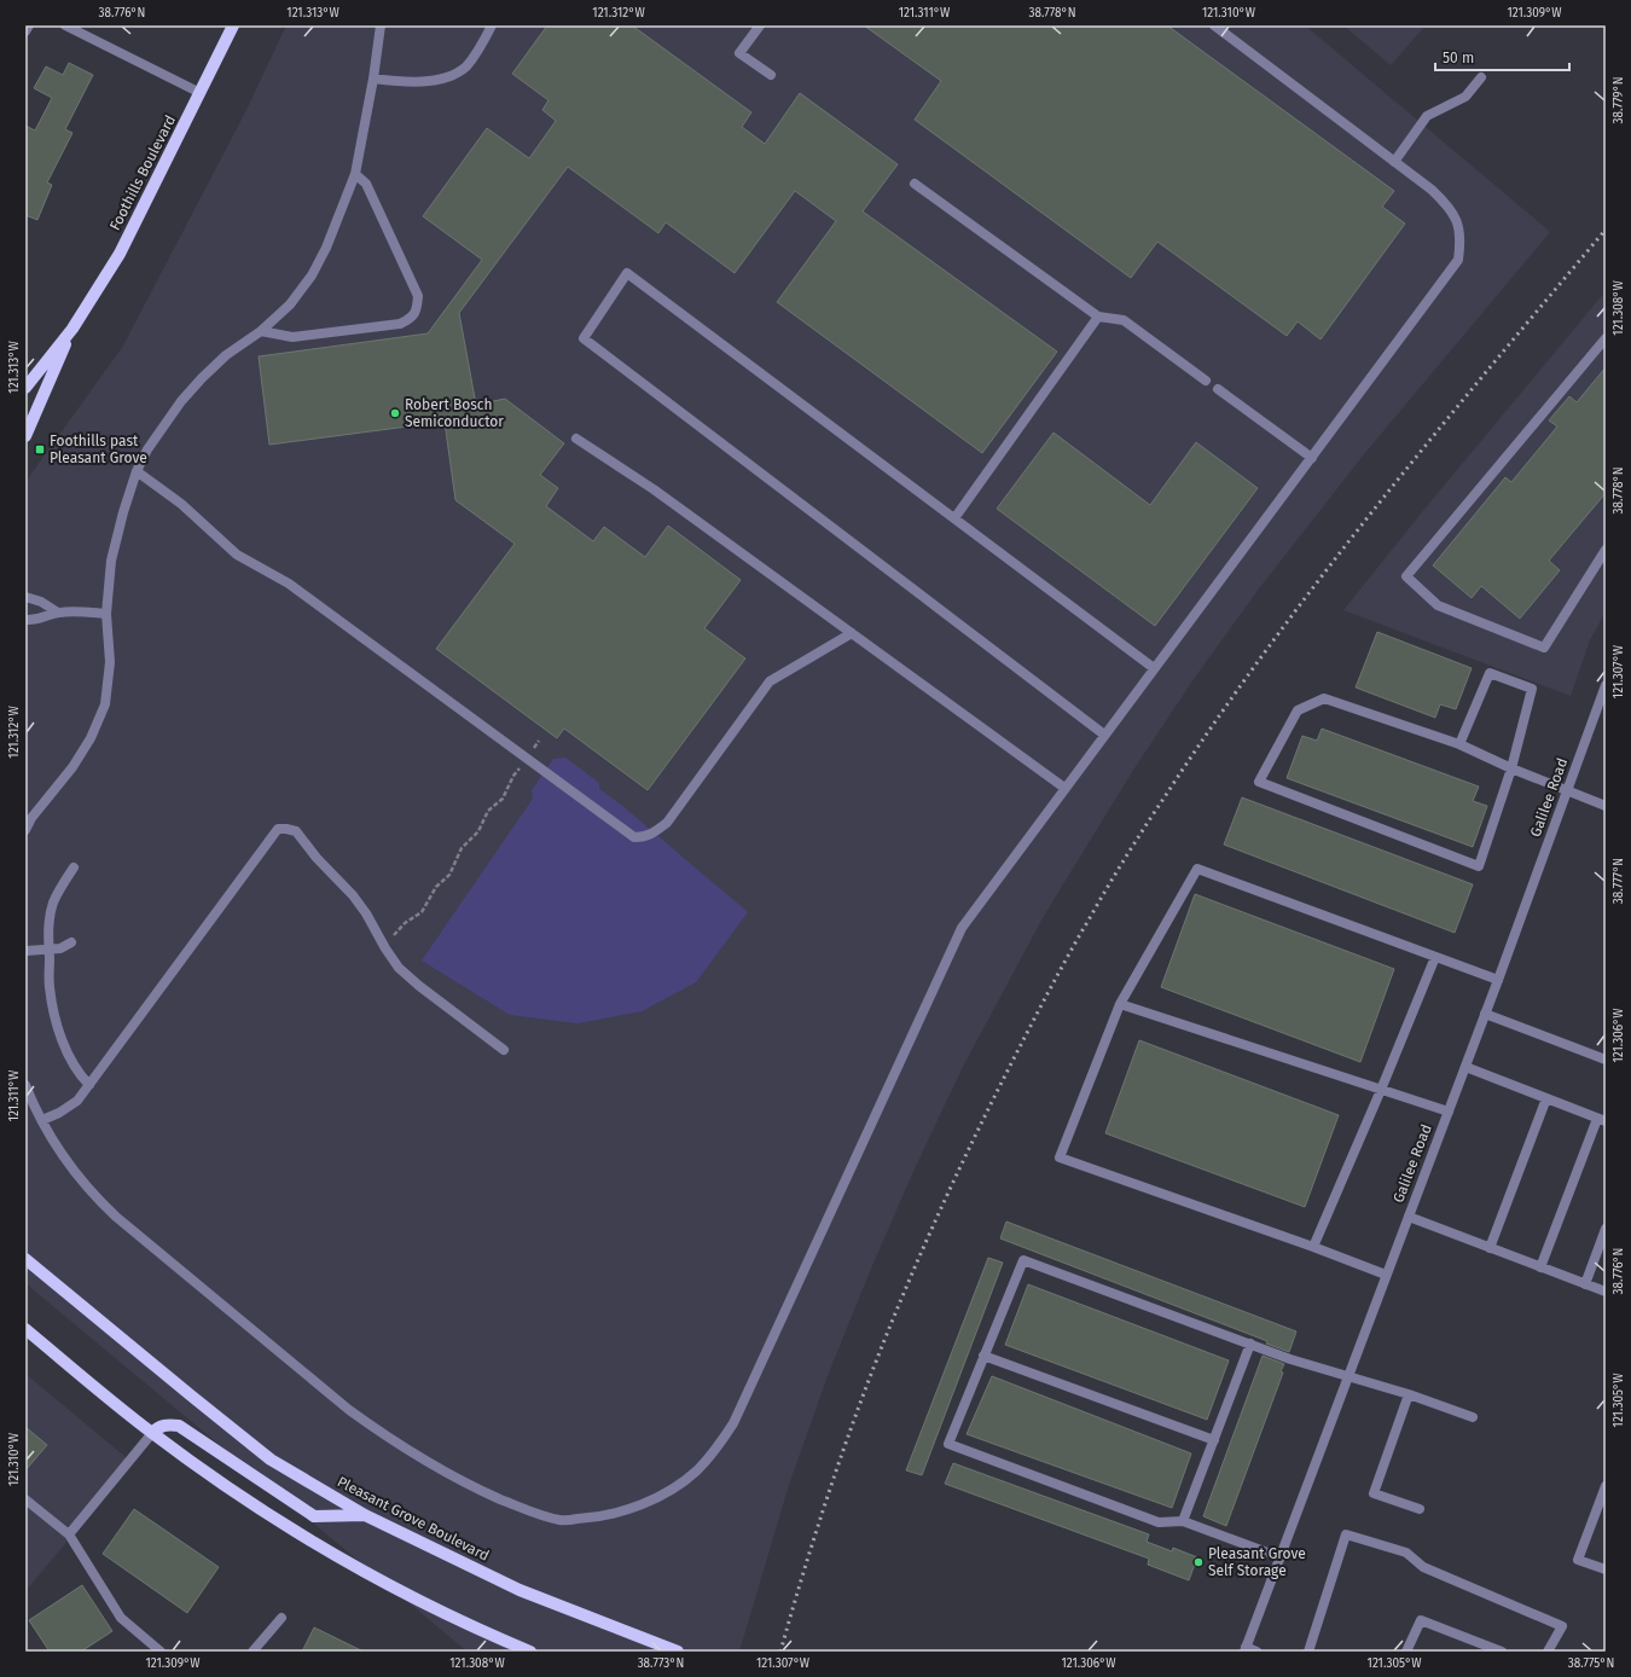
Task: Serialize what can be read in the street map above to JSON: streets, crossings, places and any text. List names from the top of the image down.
{
  "streets": {
    "main road": ["Foothills Boulevard", "Pleasant Grove Boulevard"],
    "street": ["Galilee Road"]
  },
  "places": {
    "other": ["Robert Bosch Semiconductor", "Pleasant Grove Self Storage"],
    "transit": ["Foothills past Pleasant Grove"]
  },
  "scale_bar": "50 m",
  "coordinates": [
    "38.776°N",
    "121.313°W",
    "121.312°W",
    "121.311°W",
    "38.778°N",
    "121.310°W",
    "121.309°W",
    "38.779°N",
    "121.308°W",
    "121.307°W",
    "38.777°N",
    "121.306°W",
    "121.305°W",
    "38.773°N",
    "38.775°N"
  ]
}
